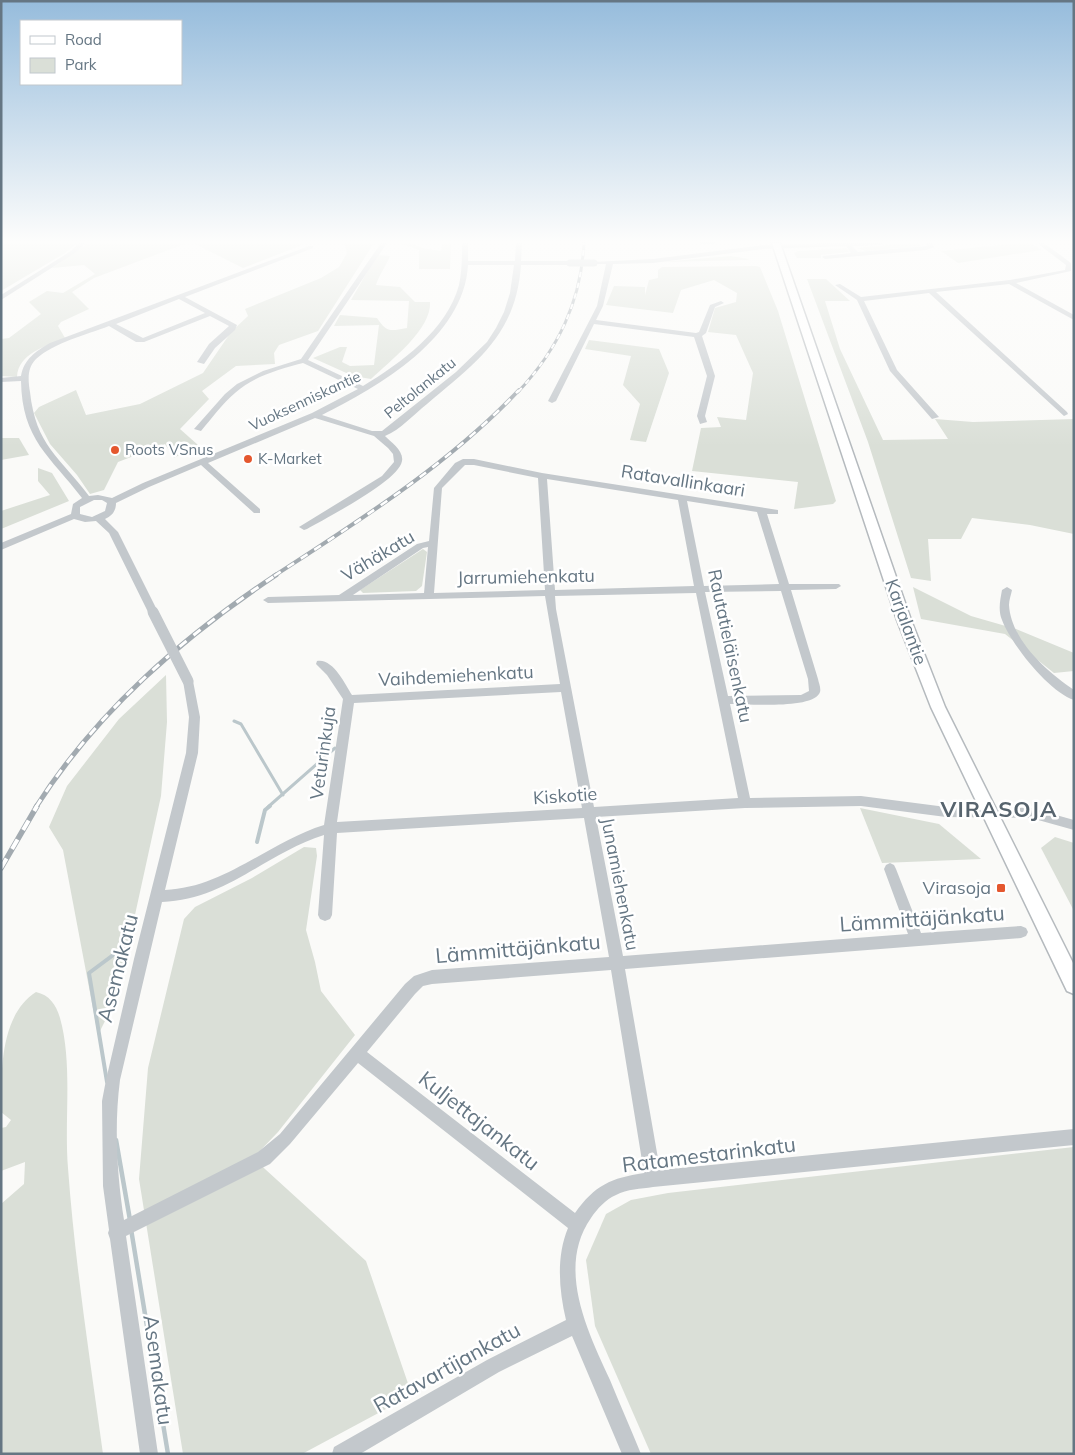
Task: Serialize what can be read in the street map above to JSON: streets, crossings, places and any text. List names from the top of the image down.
{
  "streets": {
    "main road": ["Karjalantie"],
    "street": [
      "Peltolankatu",
      "Vuoksenniskantie",
      "Ratavallinkaari",
      "Vähäkatu",
      "Jarrumiehenkatu",
      "Rautatieläisenkatu",
      "Vaihdemiehenkatu",
      "Veturinkuja",
      "Kiskotie",
      "Junamiehenkatu",
      "Lämmittäjänkatu",
      "Asemakatu",
      "Kuljettajankatu",
      "Ratamestarinkatu",
      "Ratavartijankatu"
    ]
  },
  "crossings": [
    ["Peltolankatu", "Vuoksenniskantie"],
    ["Ratavallinkaari", "Vähäkatu"],
    ["Ratavallinkaari", "Jarrumiehenkatu"],
    ["Ratavallinkaari", "Rautatieläisenkatu"],
    ["Ratavallinkaari", "Junamiehenkatu"],
    ["Vähäkatu", "Jarrumiehenkatu"],
    ["Jarrumiehenkatu", "Rautatieläisenkatu"],
    ["Jarrumiehenkatu", "Junamiehenkatu"],
    ["Karjalantie", "Kiskotie"],
    ["Rautatieläisenkatu", "Kiskotie"],
    ["Vaihdemiehenkatu", "Veturinkuja"],
    ["Vaihdemiehenkatu", "Junamiehenkatu"],
    ["Veturinkuja", "Kiskotie"],
    ["Kiskotie", "Junamiehenkatu"],
    ["Kiskotie", "Asemakatu"],
    ["Junamiehenkatu", "Lämmittäjänkatu"],
    ["Junamiehenkatu", "Ratamestarinkatu"],
    ["Lämmittäjänkatu", "Asemakatu"],
    ["Lämmittäjänkatu", "Kuljettajankatu"],
    ["Kuljettajankatu", "Ratamestarinkatu"],
    ["Ratamestarinkatu", "Ratavartijankatu"]
  ],
  "districts": ["VIRASOJA"],
  "places": {
    "other": ["Roots VSnus", "K-Market"],
    "transit": ["Virasoja"]
  },
  "legend": ["Road", "Park"]
}
